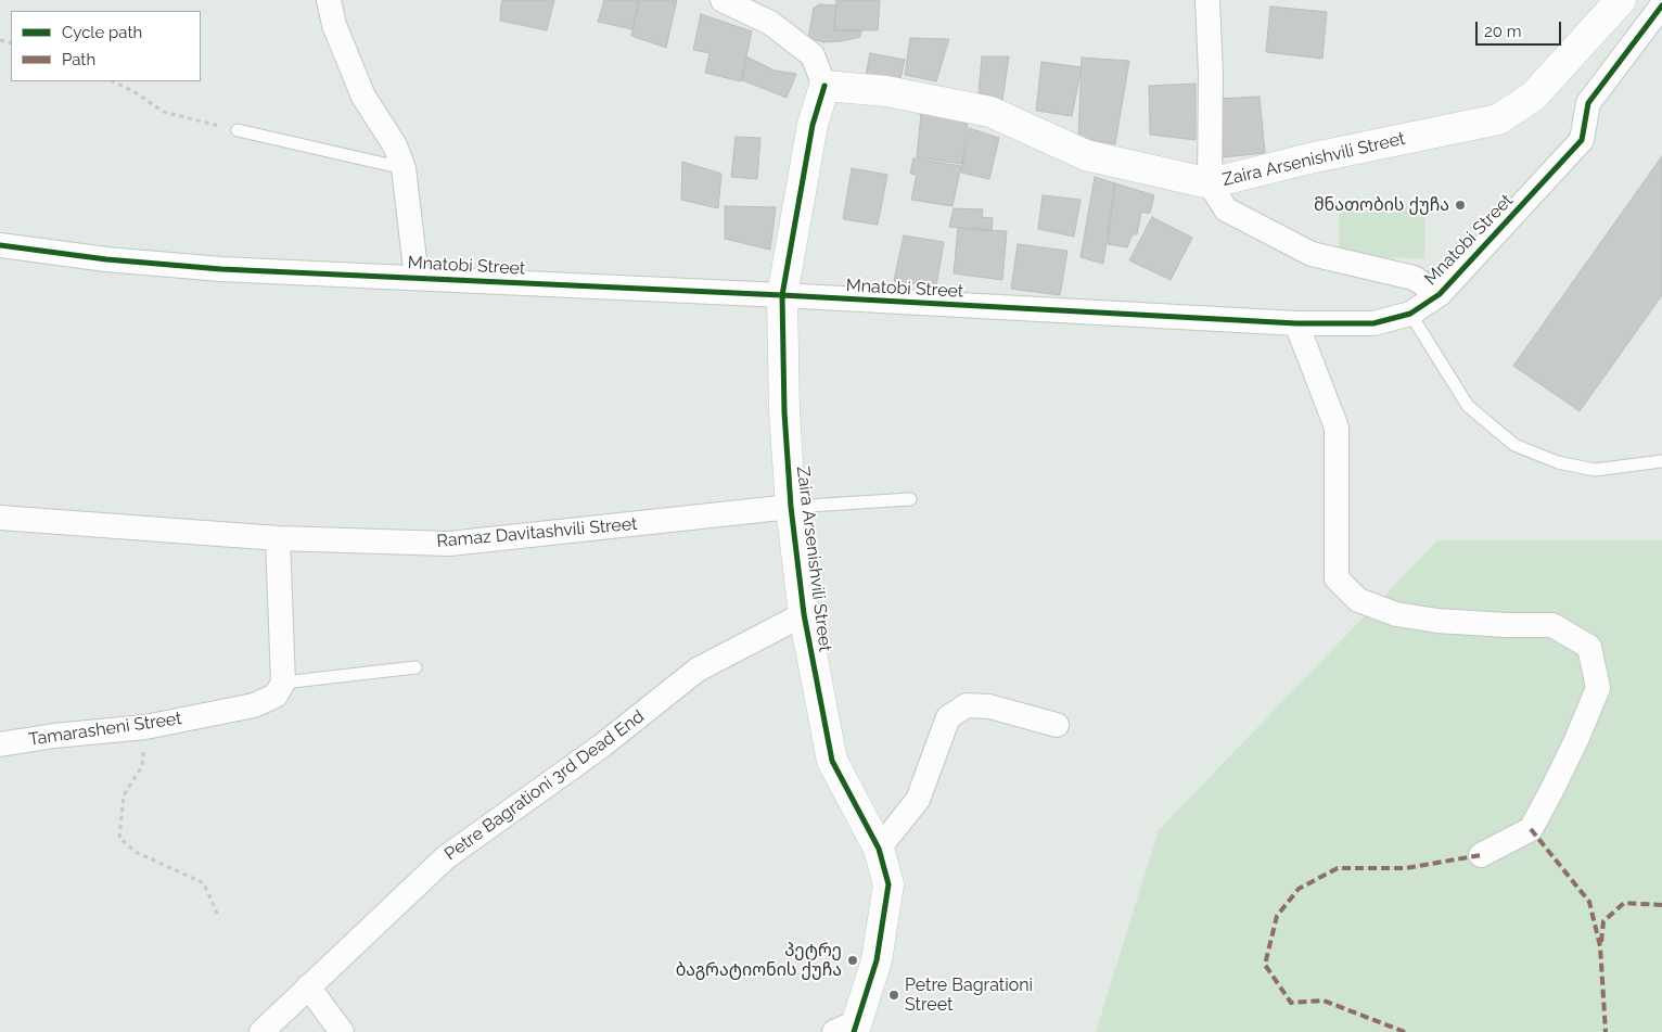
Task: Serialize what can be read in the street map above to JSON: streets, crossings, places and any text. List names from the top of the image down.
{
  "streets": {
    "street": [
      "Zaira Arsenishvili Street",
      "Mnatobi Street",
      "Ramaz Davitashvili Street",
      "Tamarasheni Street",
      "Petre Bagrationi 3rd Dead End"
    ]
  },
  "crossings": [
    ["Zaira Arsenishvili Street", "Mnatobi Street"],
    ["Zaira Arsenishvili Street", "Ramaz Davitashvili Street"],
    ["Zaira Arsenishvili Street", "Petre Bagrationi 3rd Dead End"]
  ],
  "places": ["მნათობის ქუჩა", "პეტრე ბაგრატიონის ქუჩა", "Petre Bagrationi Street"],
  "legend": ["Cycle path", "Path"],
  "scale_bar": "20 m"
}
